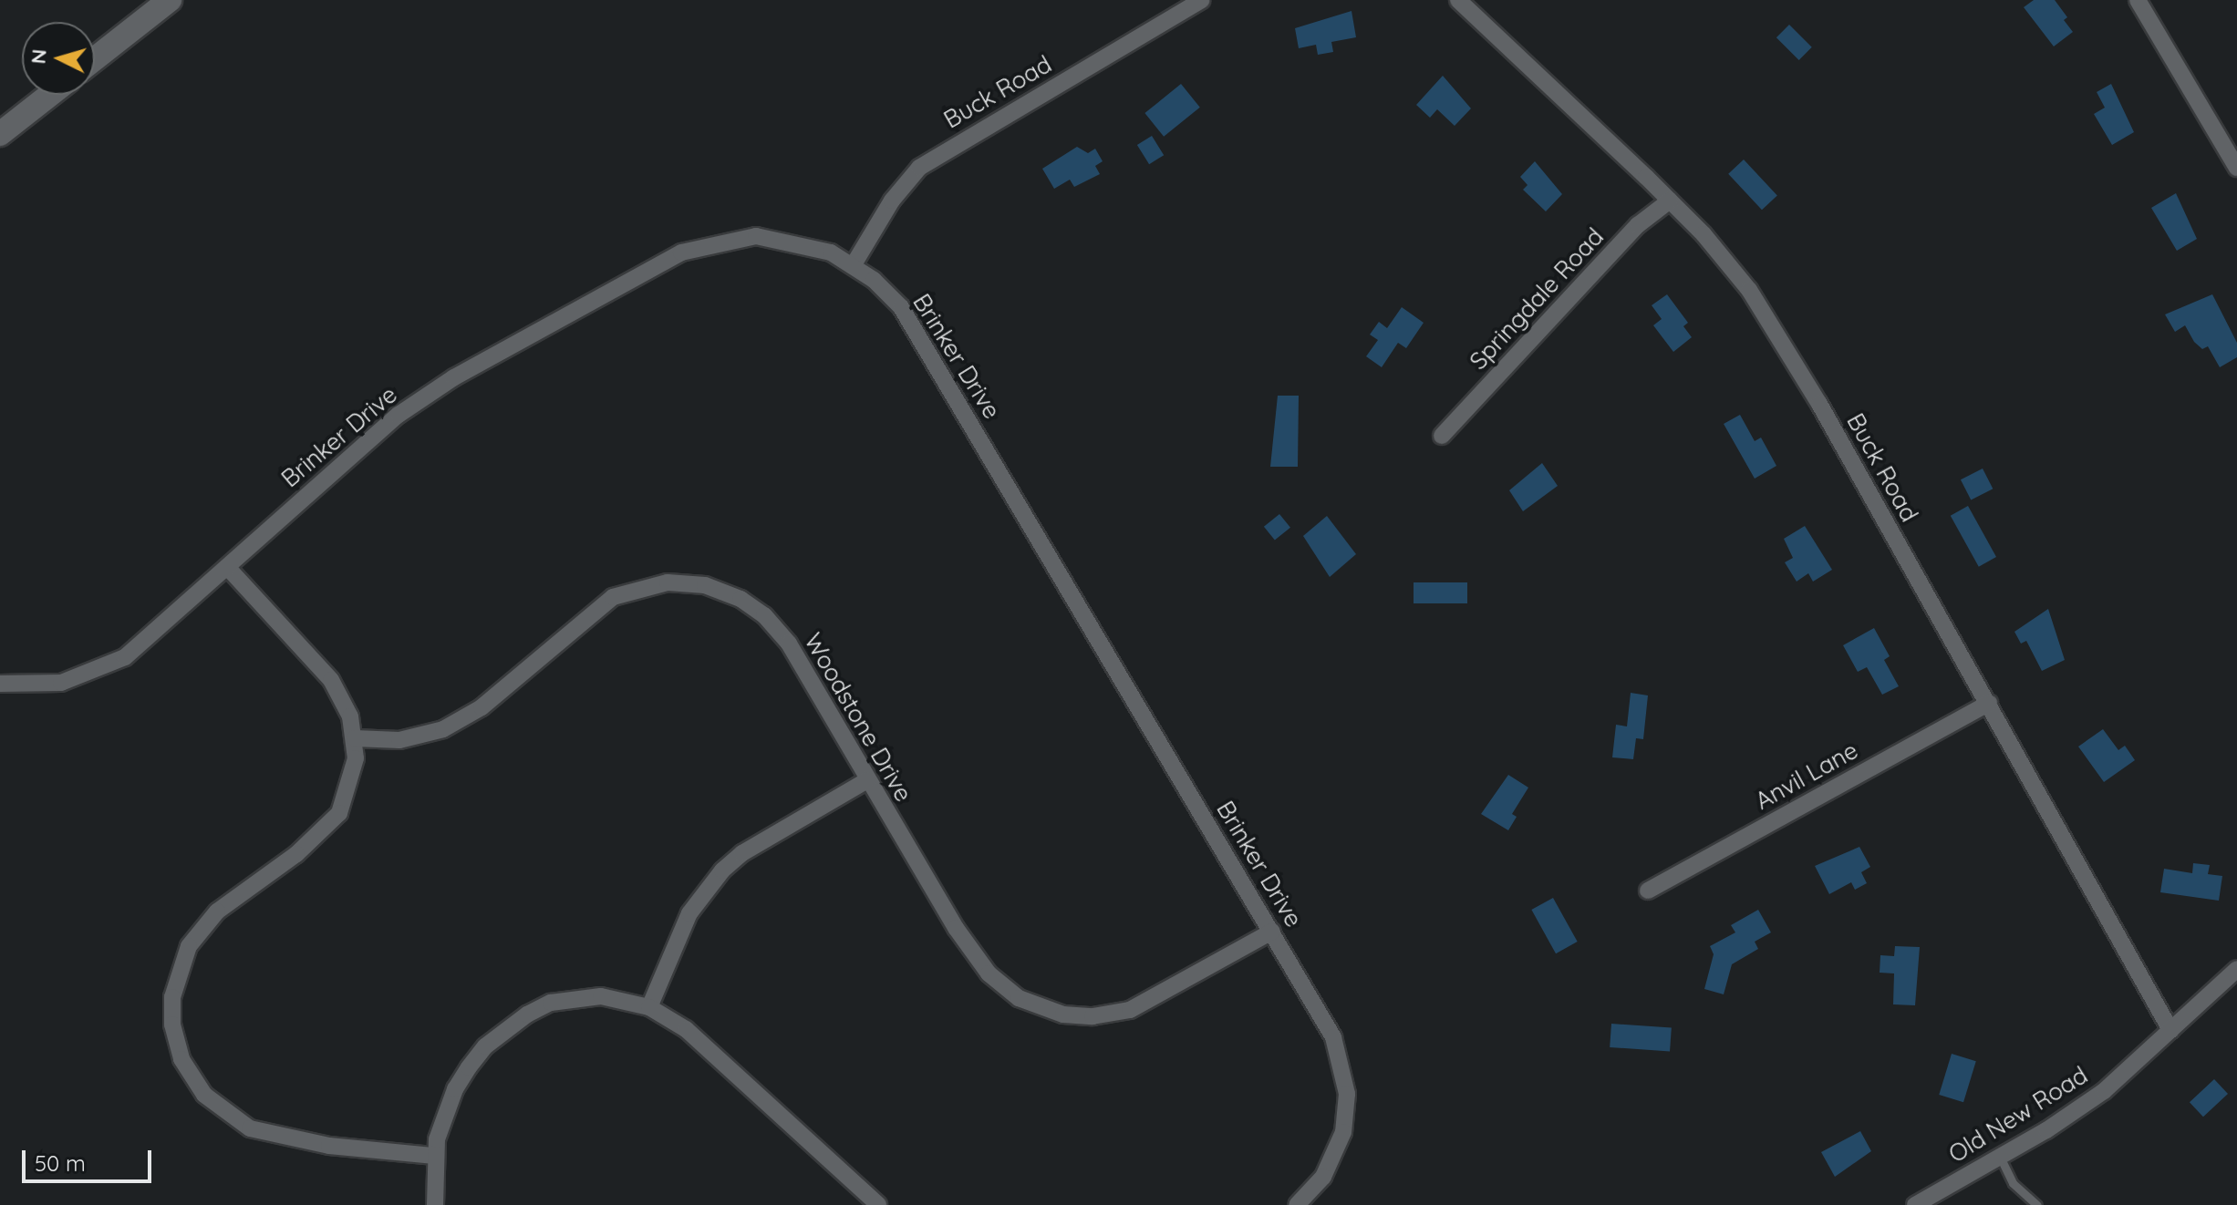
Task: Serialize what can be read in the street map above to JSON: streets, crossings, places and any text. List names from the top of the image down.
{
  "streets": {
    "street": [
      "Buck Road",
      "Springdale Road",
      "Brinker Drive",
      "Woodstone Drive",
      "Anvil Lane",
      "Old New Road"
    ]
  },
  "crossings": [
    ["Buck Road", "Springdale Road"],
    ["Buck Road", "Brinker Drive"],
    ["Buck Road", "Anvil Lane"],
    ["Buck Road", "Old New Road"],
    ["Brinker Drive", "Woodstone Drive"]
  ],
  "scale_bar": "50 m",
  "north": "left"
}
